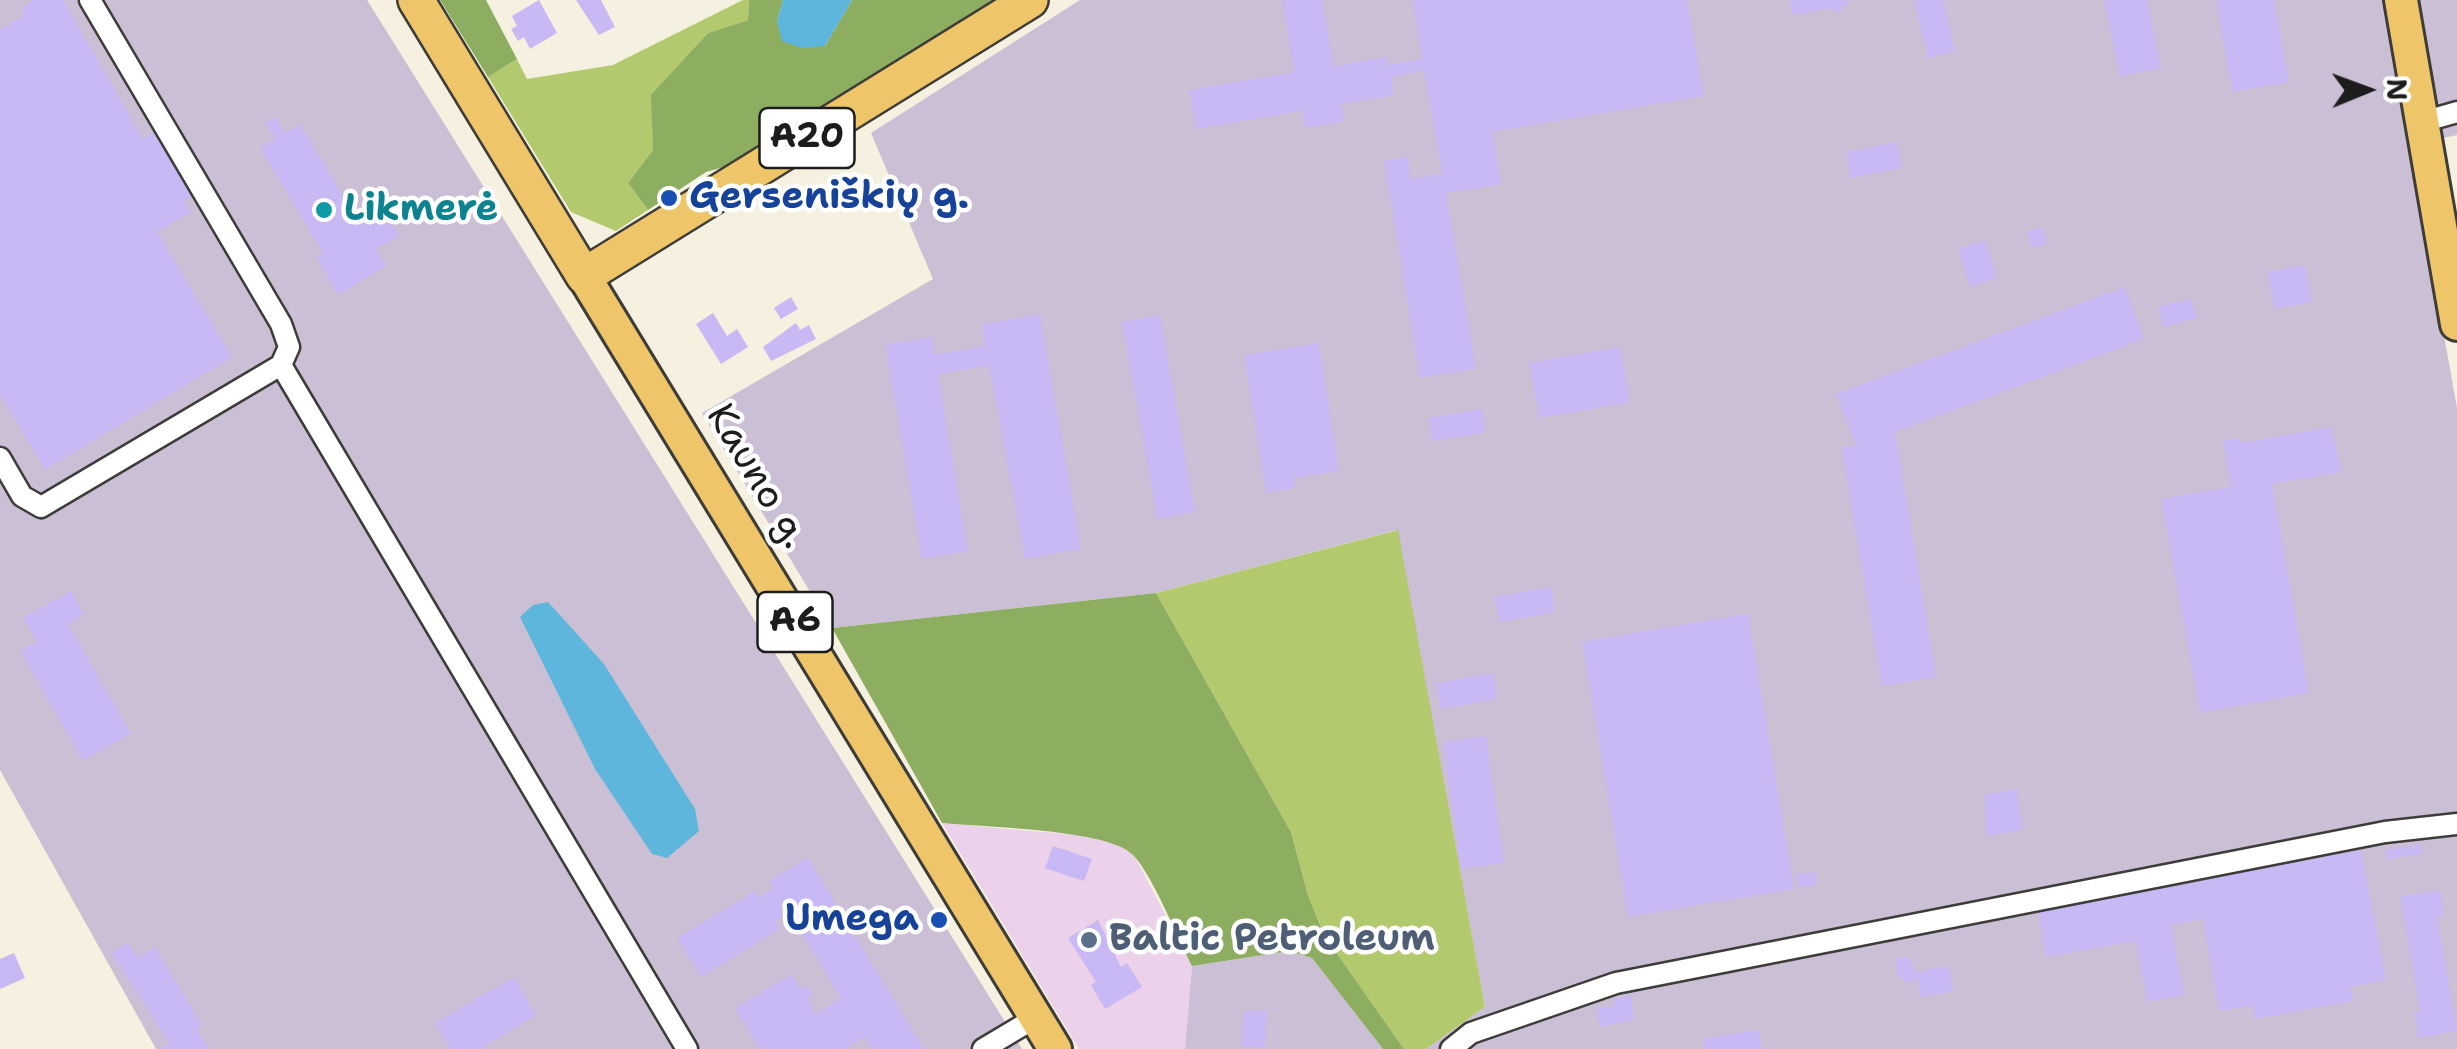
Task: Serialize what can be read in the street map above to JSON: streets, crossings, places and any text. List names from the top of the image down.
{
  "streets": {
    "highway": ["A20", "Kauno g.", "A6"]
  },
  "crossings": [
    ["A20", "Kauno g."]
  ],
  "places": [
    "Gerseniškių g.",
    "Likmerė",
    "Umega",
    "Baltic Petroleum"
  ],
  "north": "right"
}
